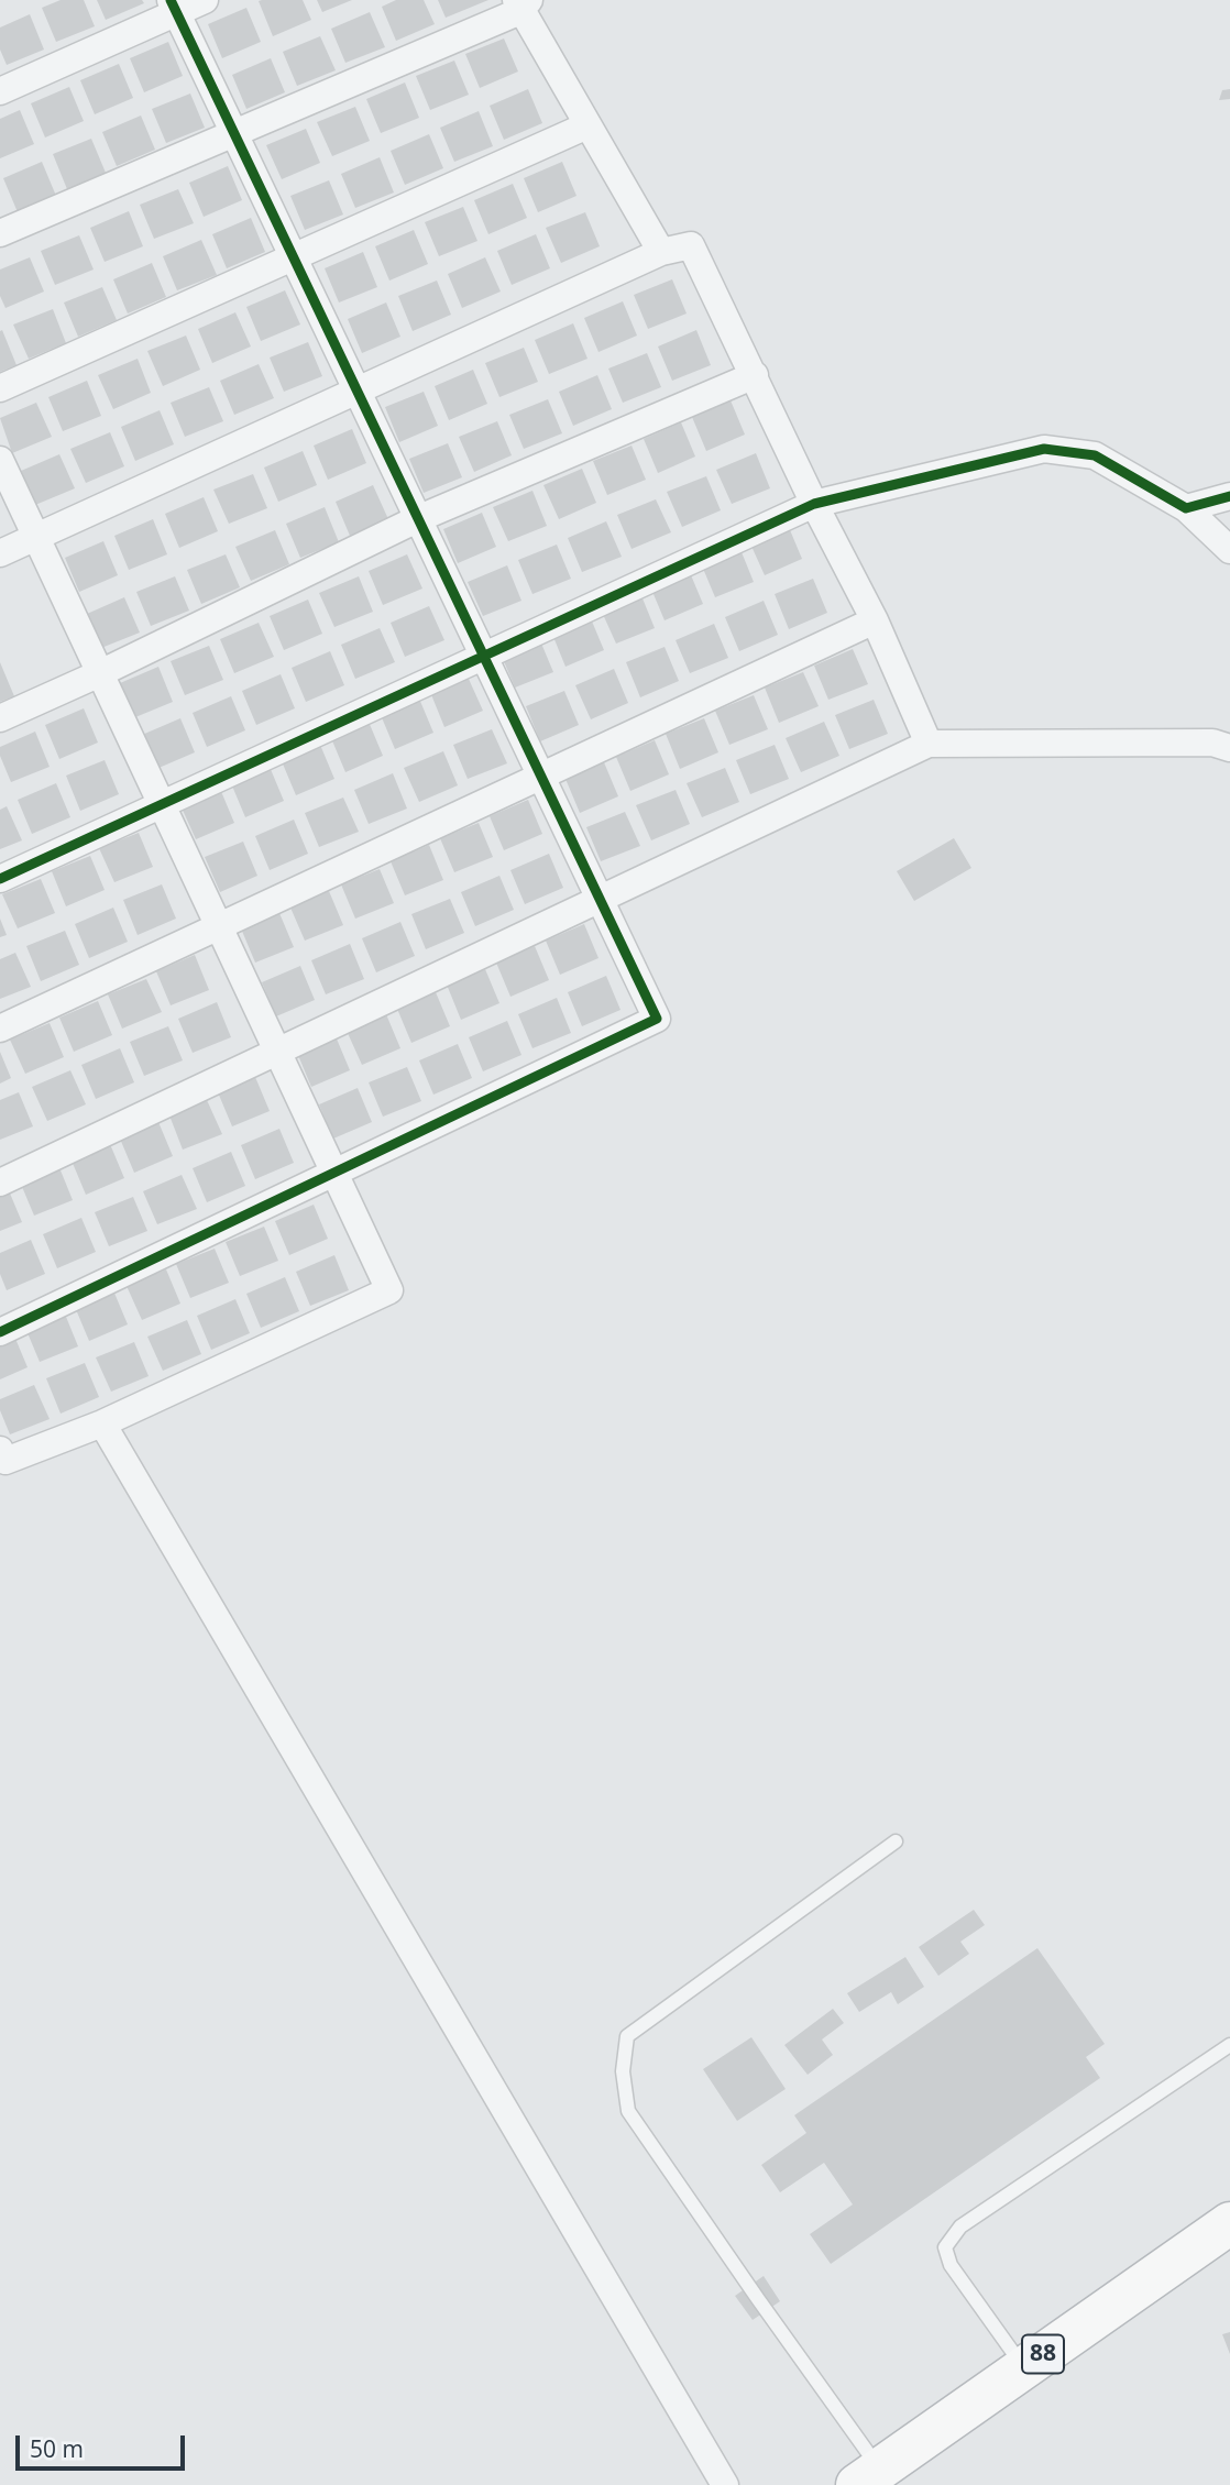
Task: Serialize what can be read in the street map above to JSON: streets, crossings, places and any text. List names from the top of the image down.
{
  "streets": {
    "highway": ["88"]
  },
  "scale_bar": "50 m"
}
